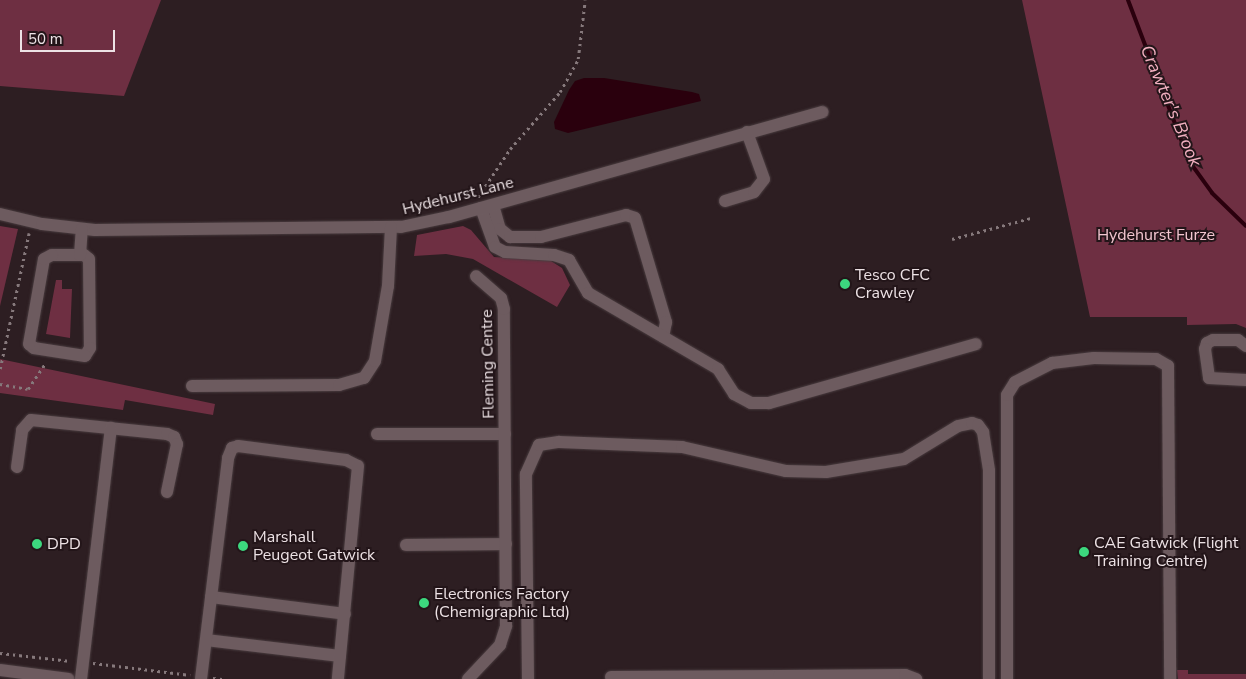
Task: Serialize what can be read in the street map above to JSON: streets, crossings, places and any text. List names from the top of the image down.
{
  "streets": {
    "street": ["Hydehurst Lane", "Fleming Centre"]
  },
  "water": ["Crawter's Brook"],
  "parks": ["Hydehurst Furze"],
  "places": [
    "Tesco CFC Crawley",
    "DPD",
    "Marshall Peugeot Gatwick",
    "CAE Gatwick (Flight Training Centre)",
    "Electronics Factory (Chemigraphic Ltd)"
  ],
  "scale_bar": "50 m"
}
